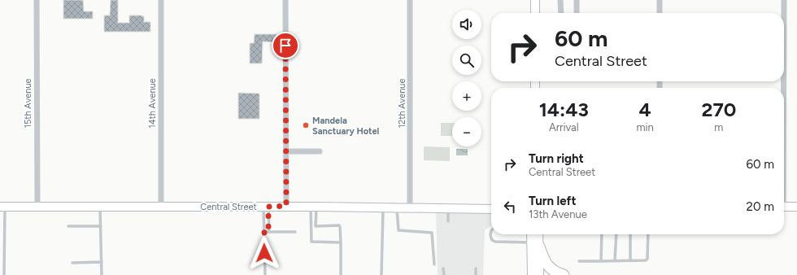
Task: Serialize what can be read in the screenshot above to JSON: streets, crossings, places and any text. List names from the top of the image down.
{
  "streets": {
    "main road": ["Central Street"],
    "street": ["15th Avenue", "14th Avenue", "12th Avenue"]
  },
  "crossings": [
    ["15th Avenue", "Central Street"],
    ["14th Avenue", "Central Street"],
    ["12th Avenue", "Central Street"]
  ],
  "places": ["Mandela Sanctuary Hotel"],
  "page": {
    "map_buttons": ["+", "−"],
    "turn": ["60 m", "Central Street"],
    "eta": [
      "14:43",
      "Arrival",
      "4",
      "min",
      "270",
      "m"
    ],
    "list": [
      {
        "name": "Turn right",
        "note": "Central Street",
        "value": "60 m"
      },
      {
        "name": "Turn left",
        "note": "13th Avenue",
        "value": "20 m"
      }
    ]
  }
}
